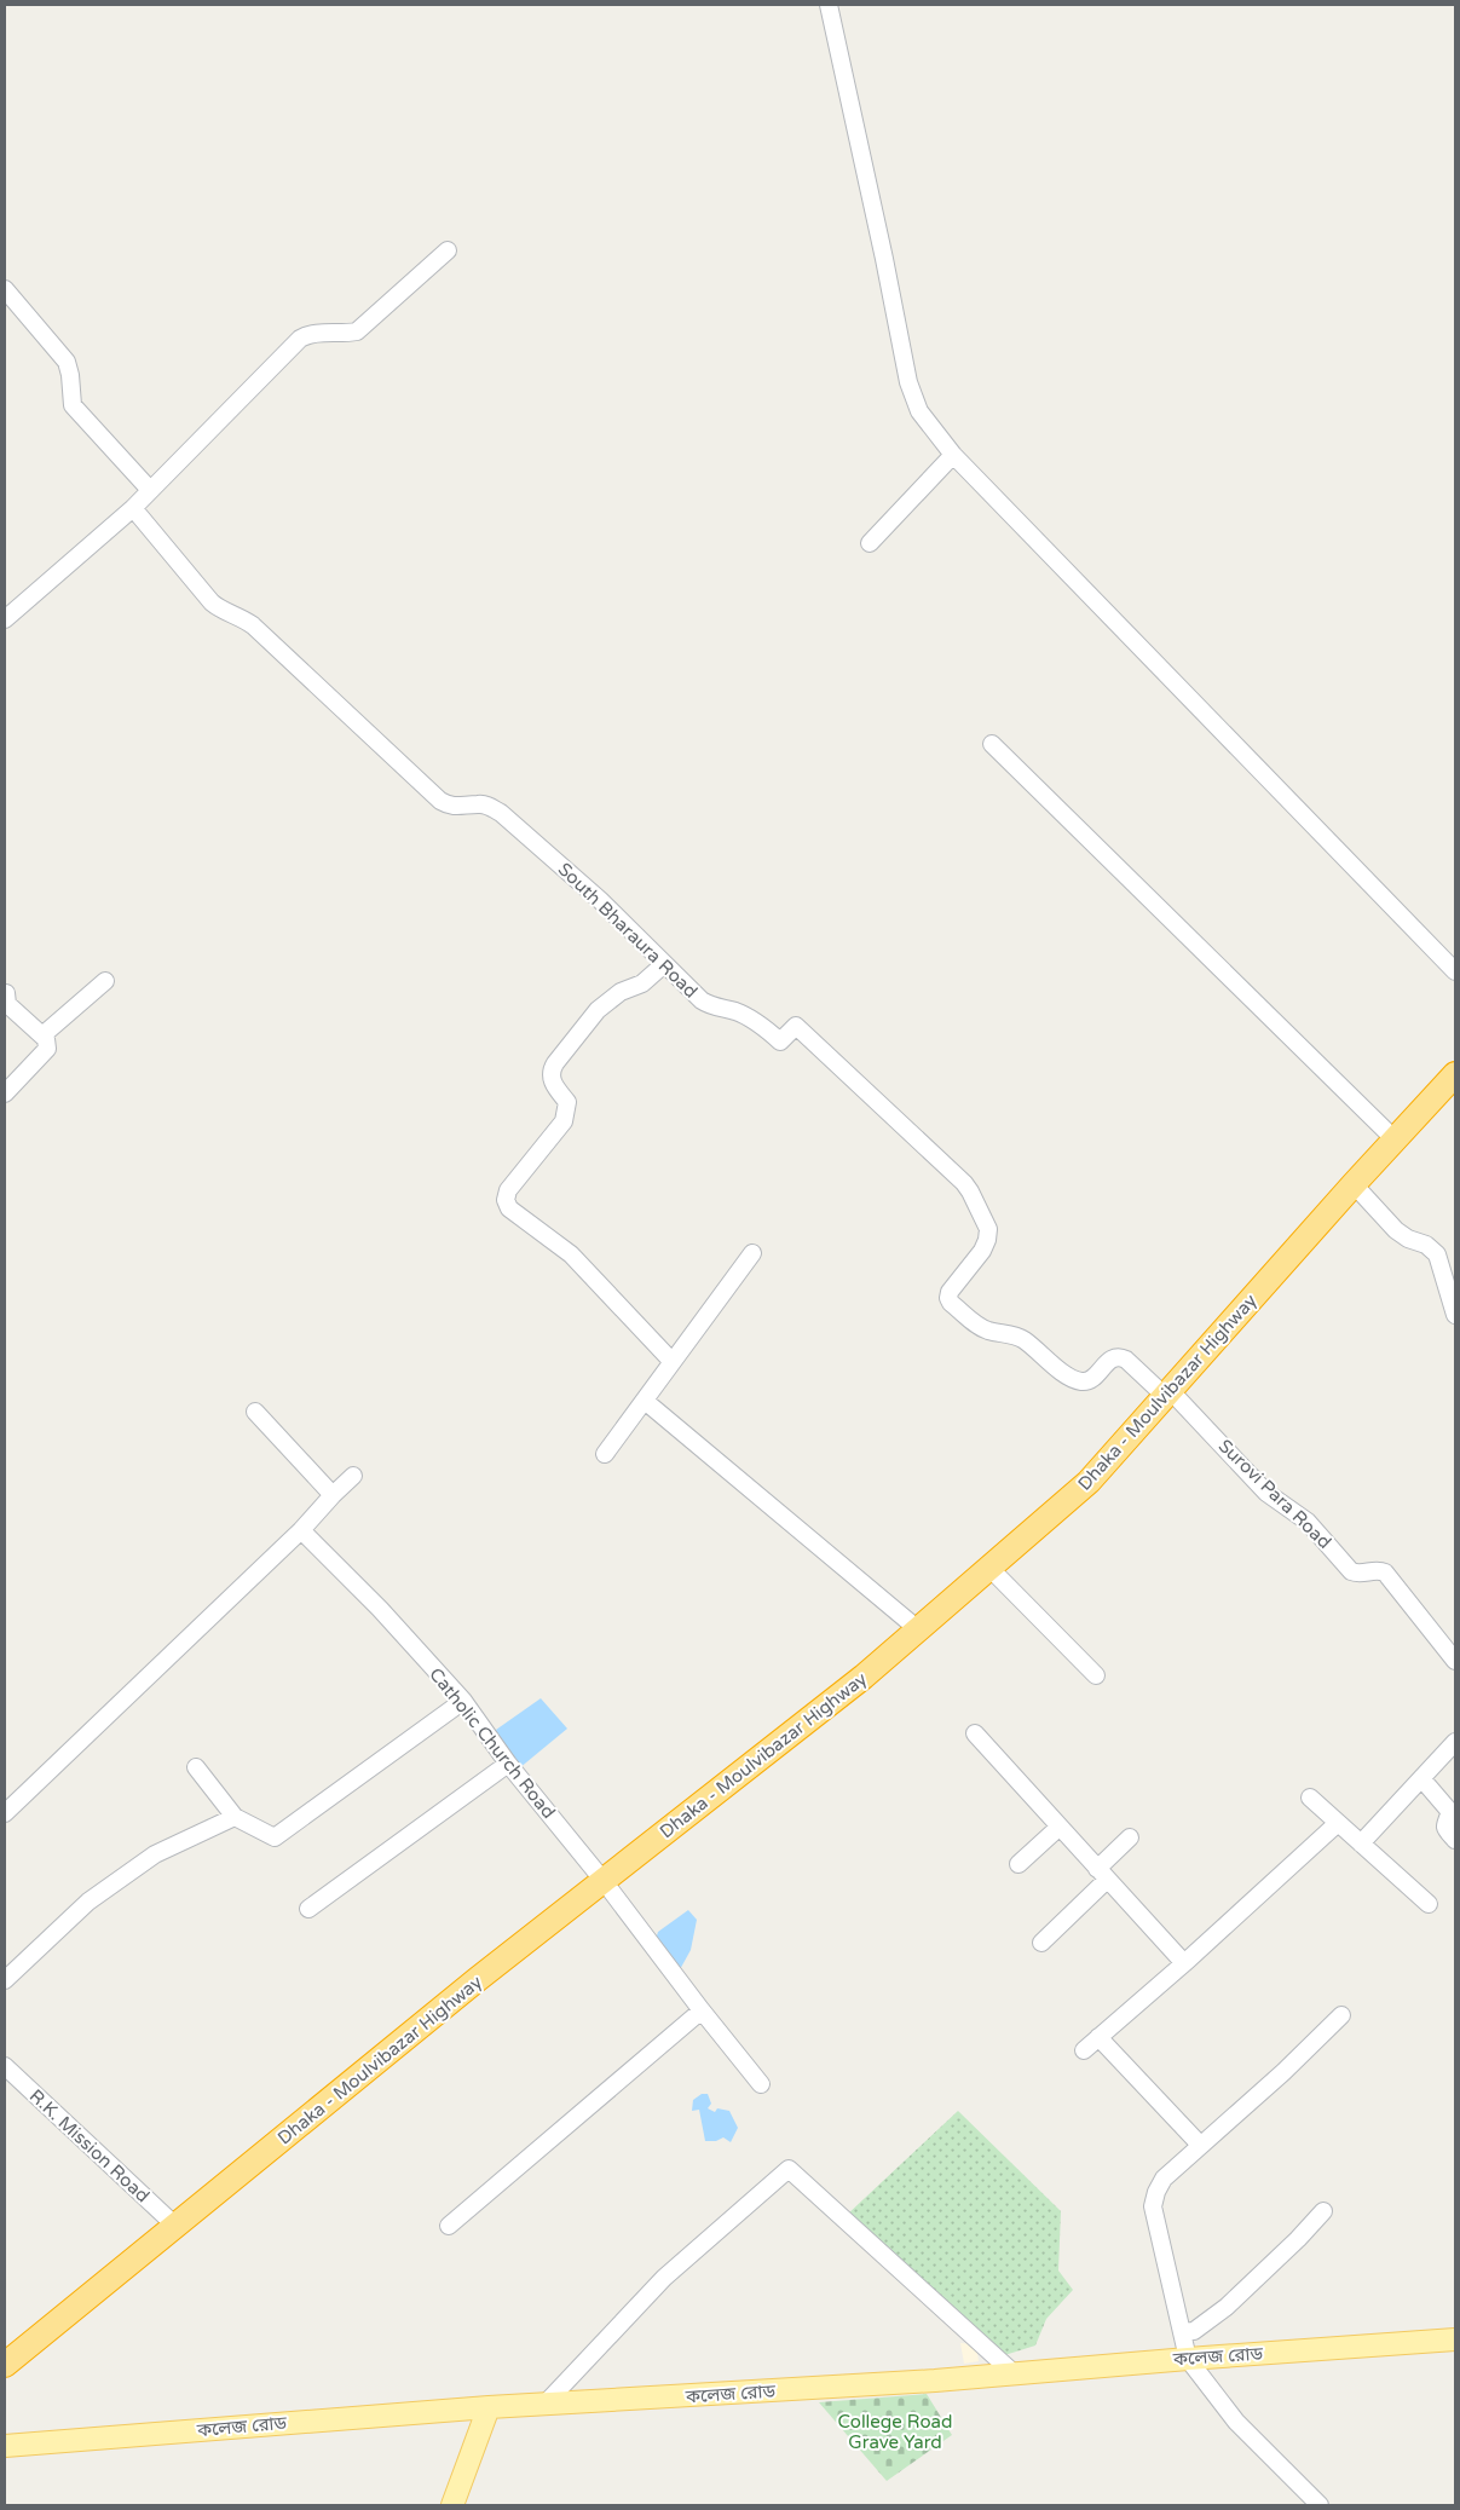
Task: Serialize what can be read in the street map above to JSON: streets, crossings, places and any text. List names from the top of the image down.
{
  "streets": {
    "highway": ["Dhaka - Moulvibazar Highway"],
    "main road": ["কলেজ রোড"],
    "street": [
      "South Bharaura Road",
      "Surovi Para Road",
      "Catholic Church Road",
      "R.K. Mission Road"
    ]
  },
  "crossings": [
    ["South Bharaura Road", "Dhaka - Moulvibazar Highway"],
    ["South Bharaura Road", "Surovi Para Road"],
    ["Dhaka - Moulvibazar Highway", "Surovi Para Road"],
    ["Dhaka - Moulvibazar Highway", "Catholic Church Road"],
    ["Dhaka - Moulvibazar Highway", "R.K. Mission Road"]
  ],
  "parks": ["College Road Grave Yard"]
}
